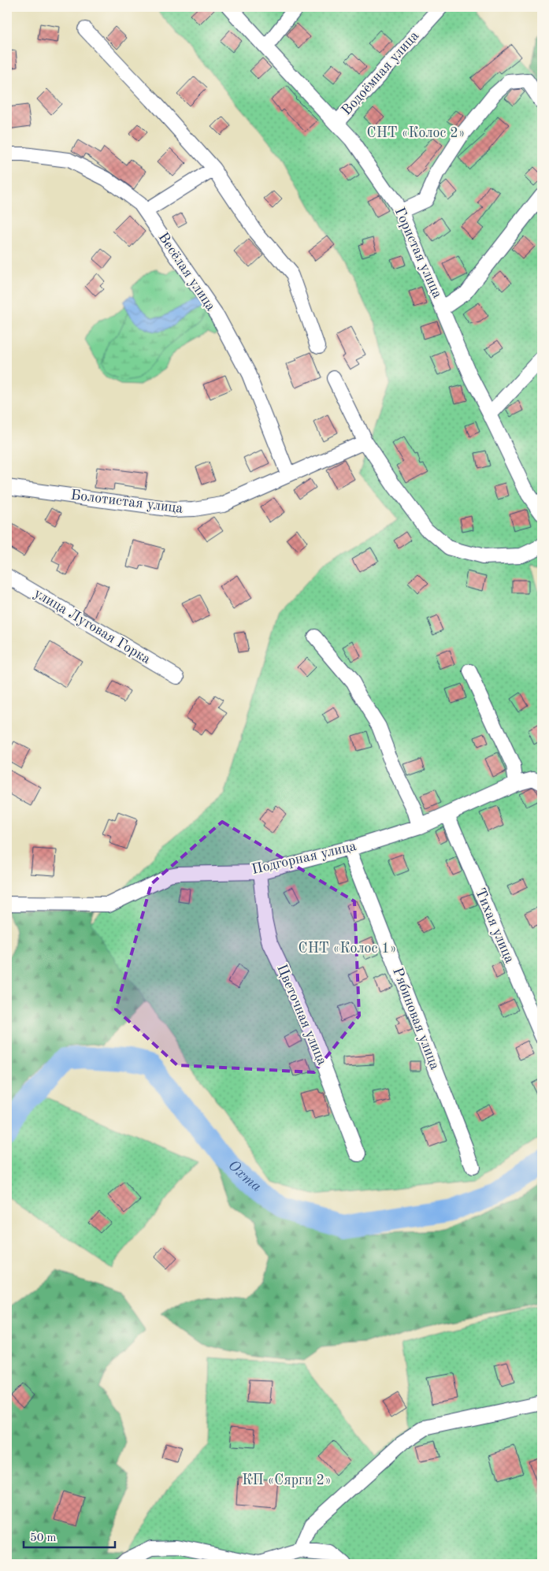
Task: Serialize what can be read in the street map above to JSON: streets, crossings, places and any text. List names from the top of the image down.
{
  "streets": {
    "street": [
      "Водоёмная улица",
      "Гористая улица",
      "Весёлая улица",
      "Болотистая улица",
      "улица Луговая Горка",
      "Подгорная улица",
      "Тихая улица",
      "Цветочная улица",
      "Рябиновая улица"
    ]
  },
  "crossings": [
    ["Водоёмная улица", "Гористая улица"],
    ["Весёлая улица", "Болотистая улица"],
    ["Подгорная улица", "Тихая улица"],
    ["Подгорная улица", "Цветочная улица"],
    ["Подгорная улица", "Рябиновая улица"]
  ],
  "water": ["Охта"],
  "parks": ["СНТ «Колос 2»", "СНТ «Колос 1»", "КП «Сярги 2»"],
  "scale_bar": "50 m"
}
